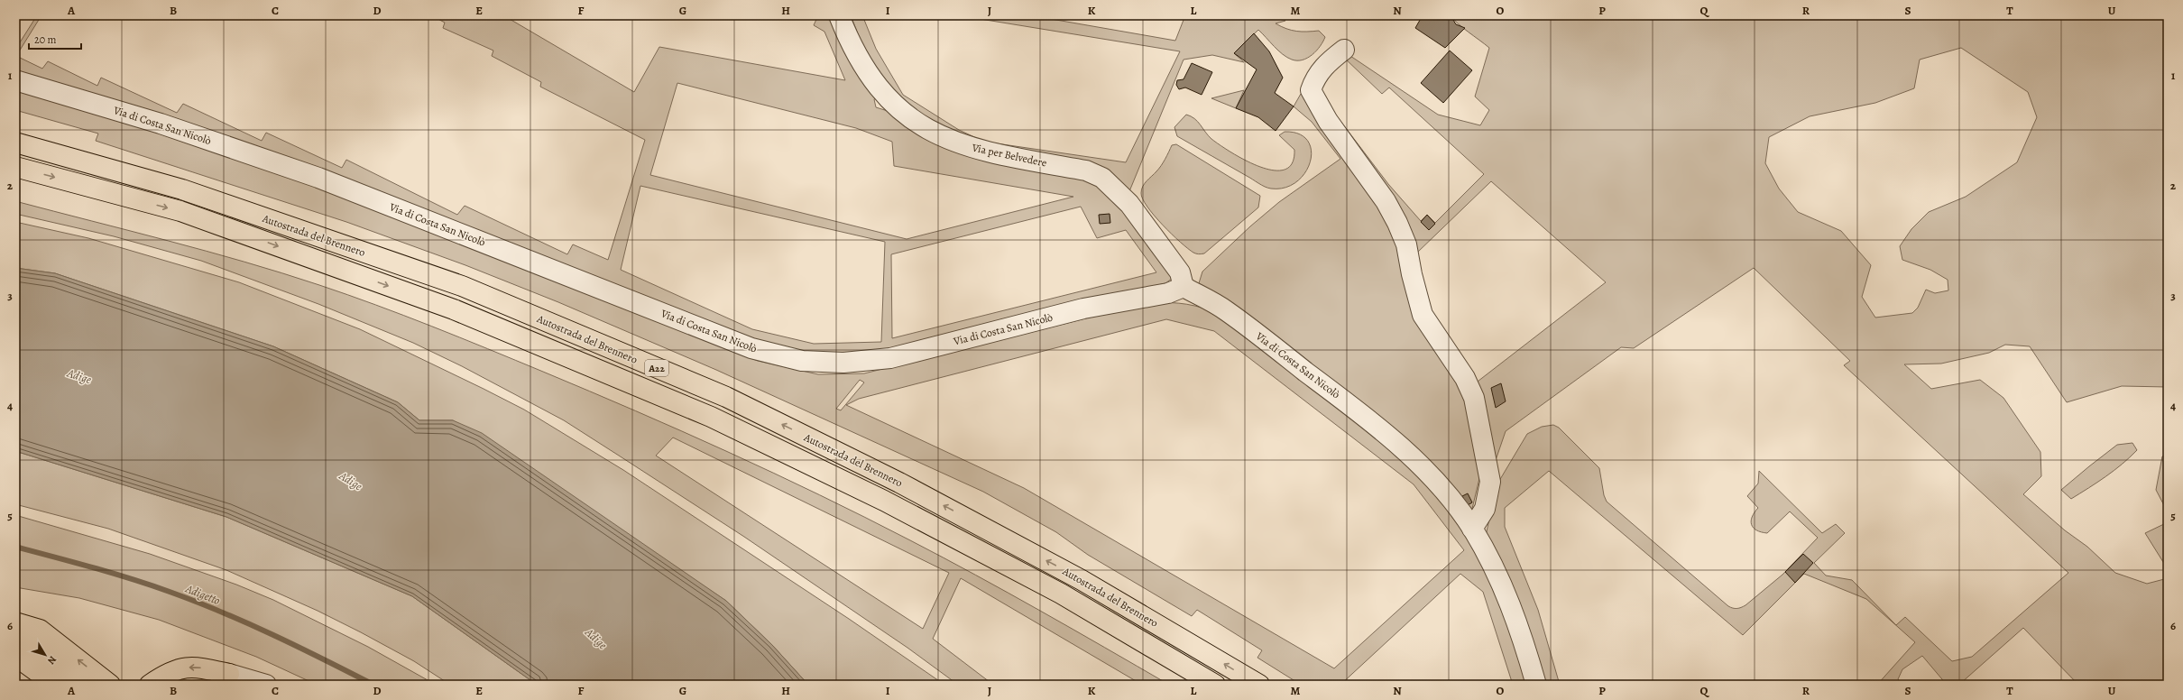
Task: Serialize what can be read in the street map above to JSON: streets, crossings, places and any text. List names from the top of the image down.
{
  "streets": {
    "highway": ["Autostrada del Brennero", "A22"],
    "street": ["Via di Costa San Nicolò", "Via per Belvedere"]
  },
  "crossings": [
    ["Via di Costa San Nicolò", "Via per Belvedere"]
  ],
  "water": ["Adige", "Adigetto"],
  "scale_bar": "20 m",
  "north": "bottom right",
  "grid": {
    "columns": [
      "A",
      "B",
      "C",
      "D",
      "E",
      "F",
      "G",
      "H",
      "I",
      "J",
      "K",
      "L",
      "M",
      "N",
      "O",
      "P",
      "Q",
      "R",
      "S",
      "T",
      "U"
    ],
    "rows": [
      "1",
      "2",
      "3",
      "4",
      "5",
      "6"
    ]
  }
}
